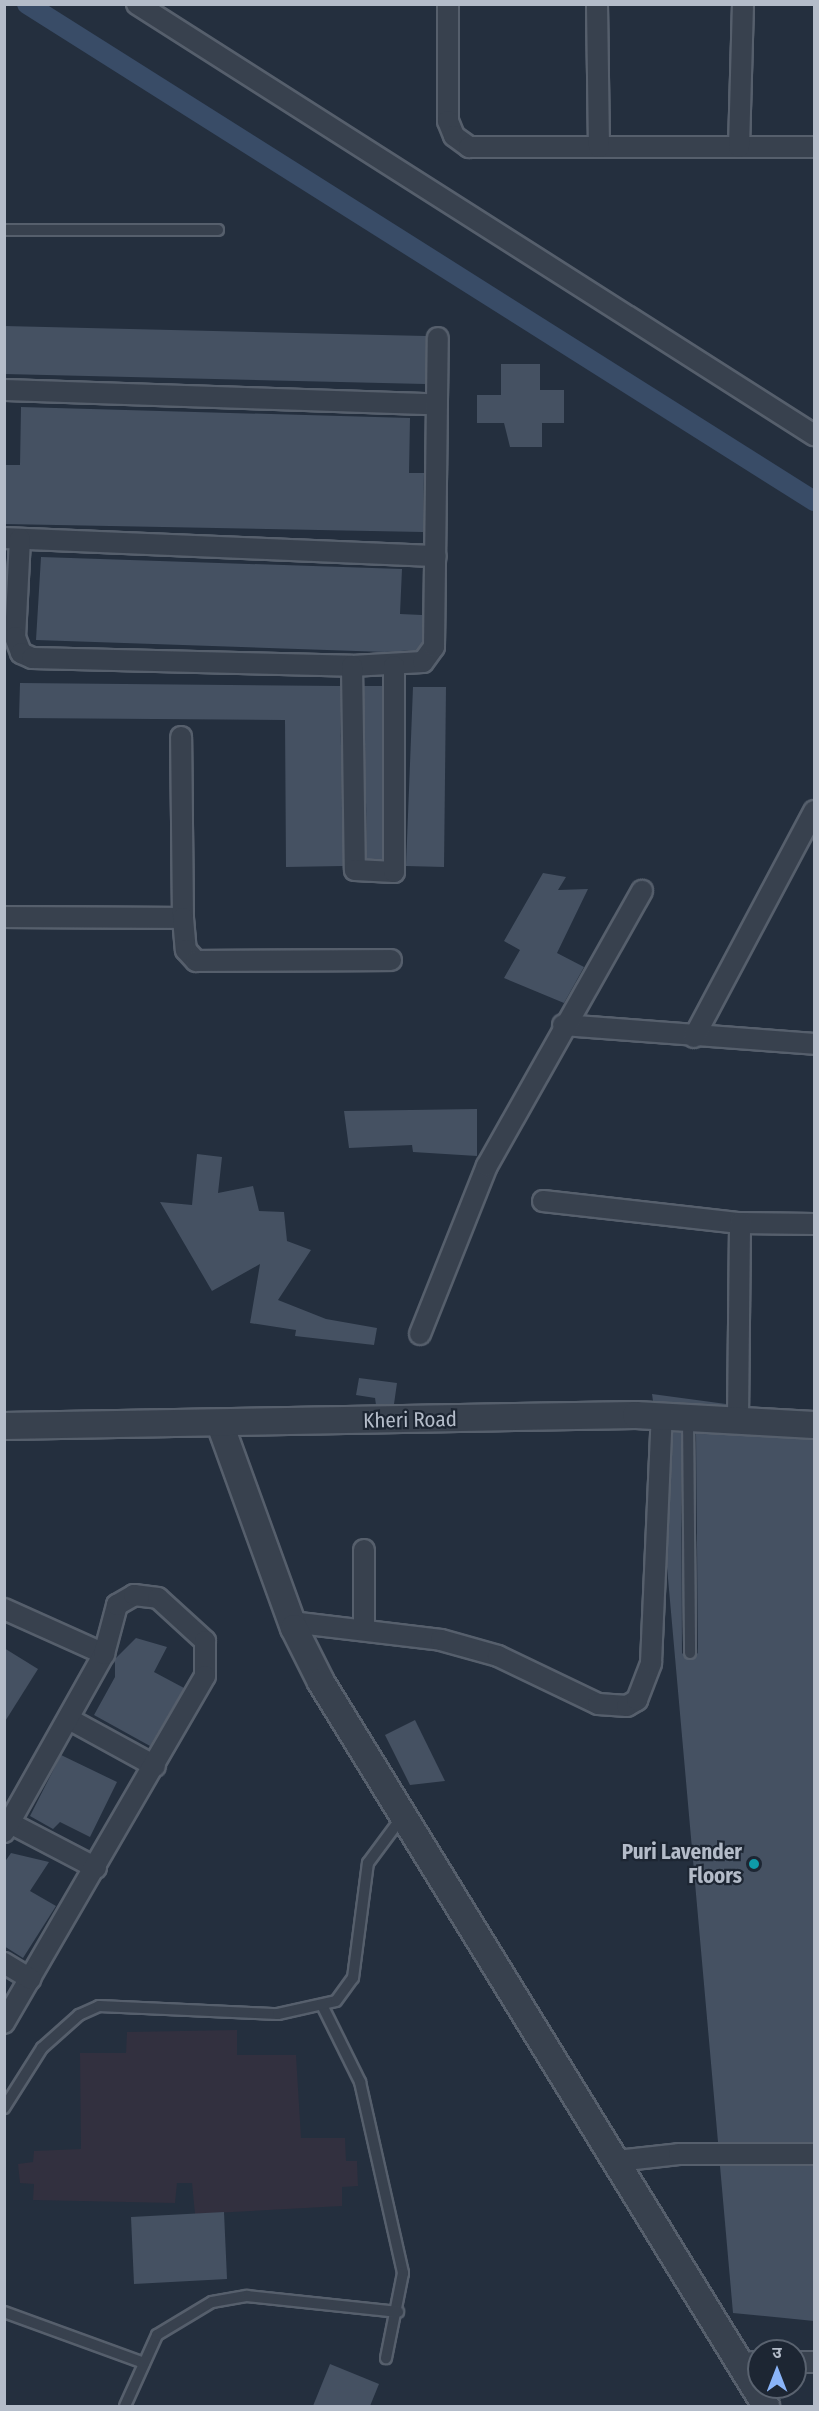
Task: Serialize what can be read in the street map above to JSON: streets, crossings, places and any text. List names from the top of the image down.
{
  "streets": {
    "street": ["Kheri Road"]
  },
  "places": ["Puri Lavender Floors"],
  "north": "top"
}
